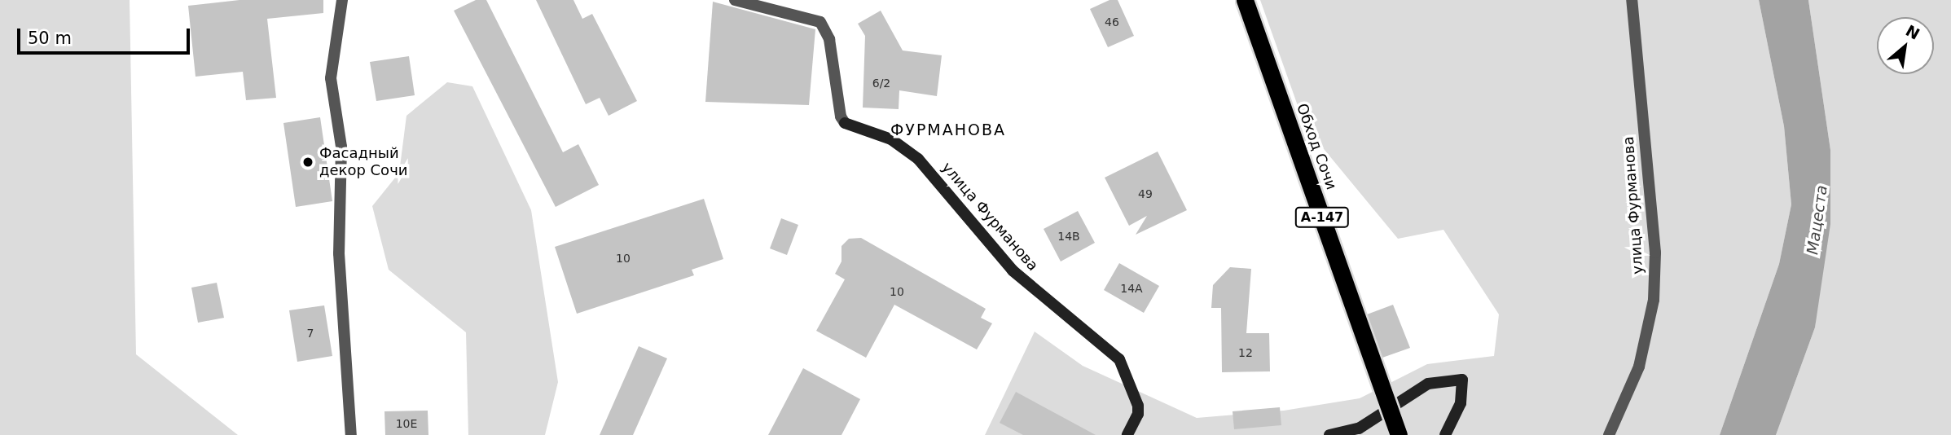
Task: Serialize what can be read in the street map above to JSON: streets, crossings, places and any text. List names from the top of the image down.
{
  "streets": {
    "highway": ["Обход Сочи", "А-147"],
    "street": ["улица Фурманова"]
  },
  "districts": ["ФУРМАНОВА"],
  "water": ["Мацеста"],
  "places": ["Фасадный декор Сочи"],
  "house_numbers": [
    "46",
    "6/2",
    "49",
    "14В",
    "10",
    "14А",
    "10",
    "7",
    "12",
    "10Е"
  ],
  "scale_bar": "50 m",
  "north": "top right"
}
